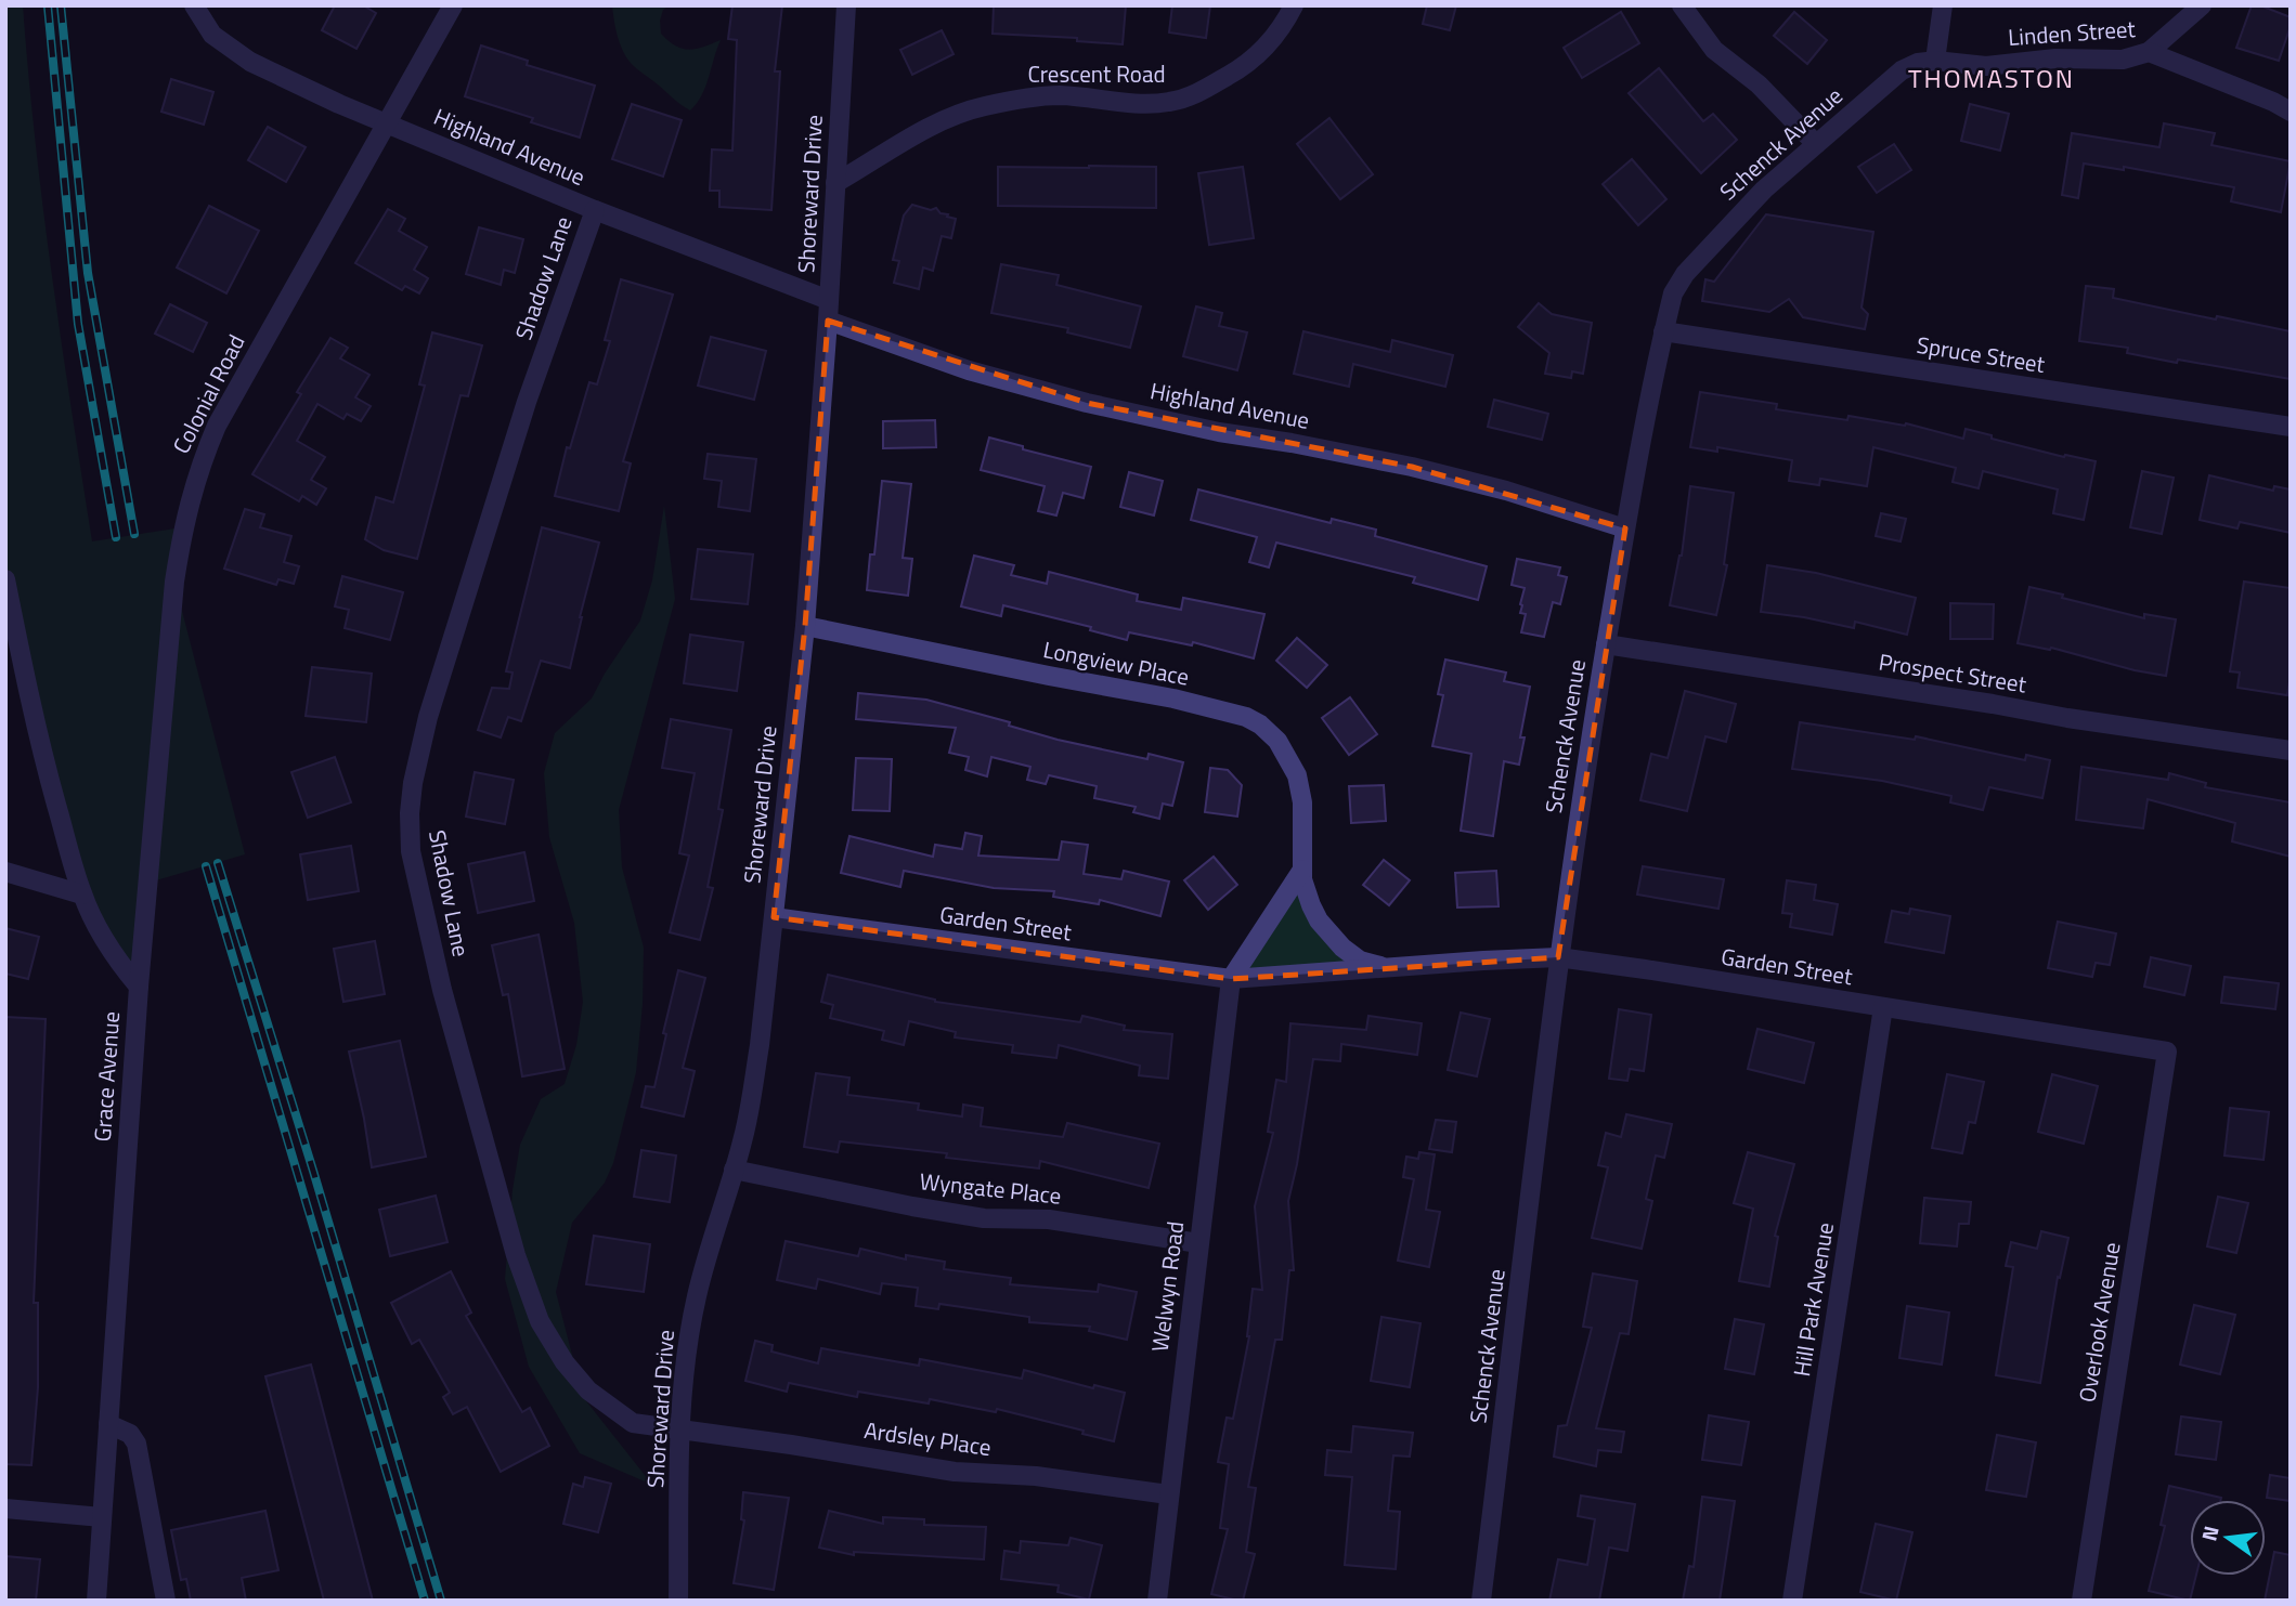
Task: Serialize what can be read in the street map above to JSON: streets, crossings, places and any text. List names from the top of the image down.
{
  "streets": {
    "street": [
      "Linden Street",
      "Crescent Road",
      "Schenck Avenue",
      "Highland Avenue",
      "Shoreward Drive",
      "Shadow Lane",
      "Spruce Street",
      "Colonial Road",
      "Longview Place",
      "Prospect Street",
      "Garden Street",
      "Grace Avenue",
      "Wyngate Place",
      "Welwyn Road",
      "Hill Park Avenue",
      "Overlook Avenue",
      "Ardsley Place"
    ]
  },
  "crossings": [
    ["Linden Street", "Schenck Avenue"],
    ["Crescent Road", "Shoreward Drive"],
    ["Schenck Avenue", "Highland Avenue"],
    ["Schenck Avenue", "Spruce Street"],
    ["Schenck Avenue", "Prospect Street"],
    ["Schenck Avenue", "Garden Street"],
    ["Highland Avenue", "Shoreward Drive"],
    ["Highland Avenue", "Shadow Lane"],
    ["Highland Avenue", "Colonial Road"],
    ["Shoreward Drive", "Shadow Lane"],
    ["Shoreward Drive", "Longview Place"],
    ["Shoreward Drive", "Garden Street"],
    ["Shoreward Drive", "Wyngate Place"],
    ["Shoreward Drive", "Ardsley Place"],
    ["Shadow Lane", "Ardsley Place"],
    ["Colonial Road", "Grace Avenue"],
    ["Longview Place", "Garden Street"],
    ["Garden Street", "Welwyn Road"],
    ["Garden Street", "Hill Park Avenue"],
    ["Garden Street", "Overlook Avenue"],
    ["Wyngate Place", "Welwyn Road"],
    ["Welwyn Road", "Ardsley Place"]
  ],
  "districts": ["THOMASTON"],
  "north": "left"
}
